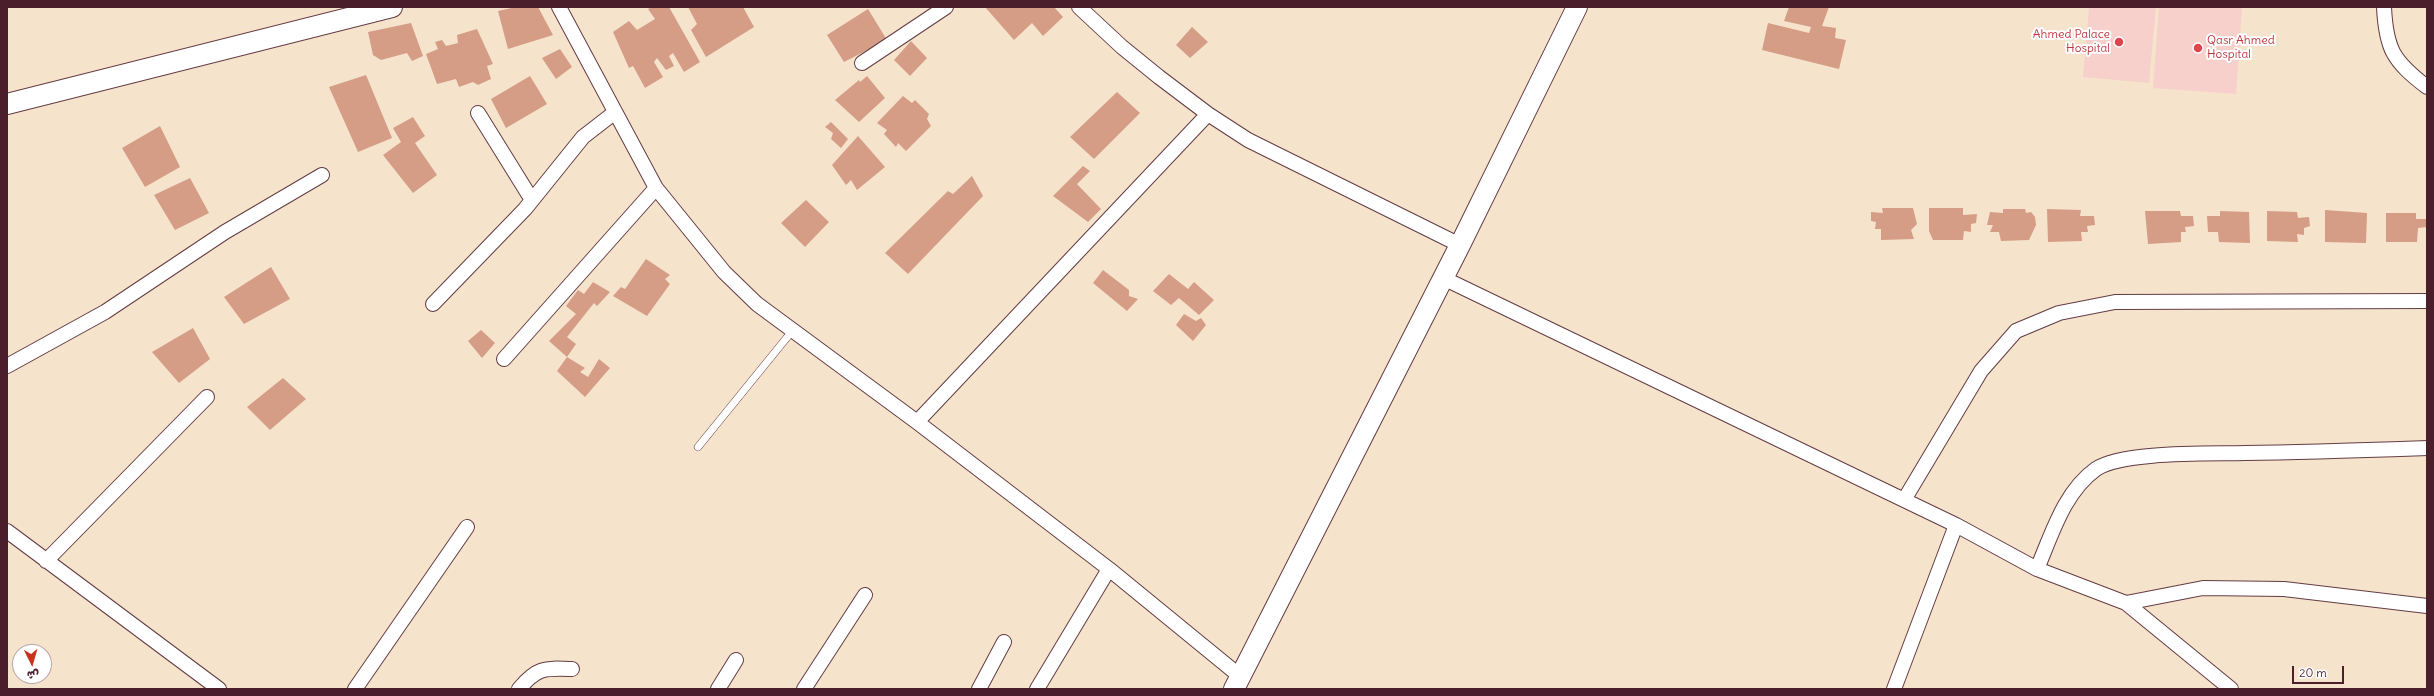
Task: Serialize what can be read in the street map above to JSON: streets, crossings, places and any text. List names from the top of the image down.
{
  "places": ["Ahmed Palace Hospital", "Qasr Ahmed Hospital"],
  "scale_bar": "20 m",
  "north": "bottom"
}
